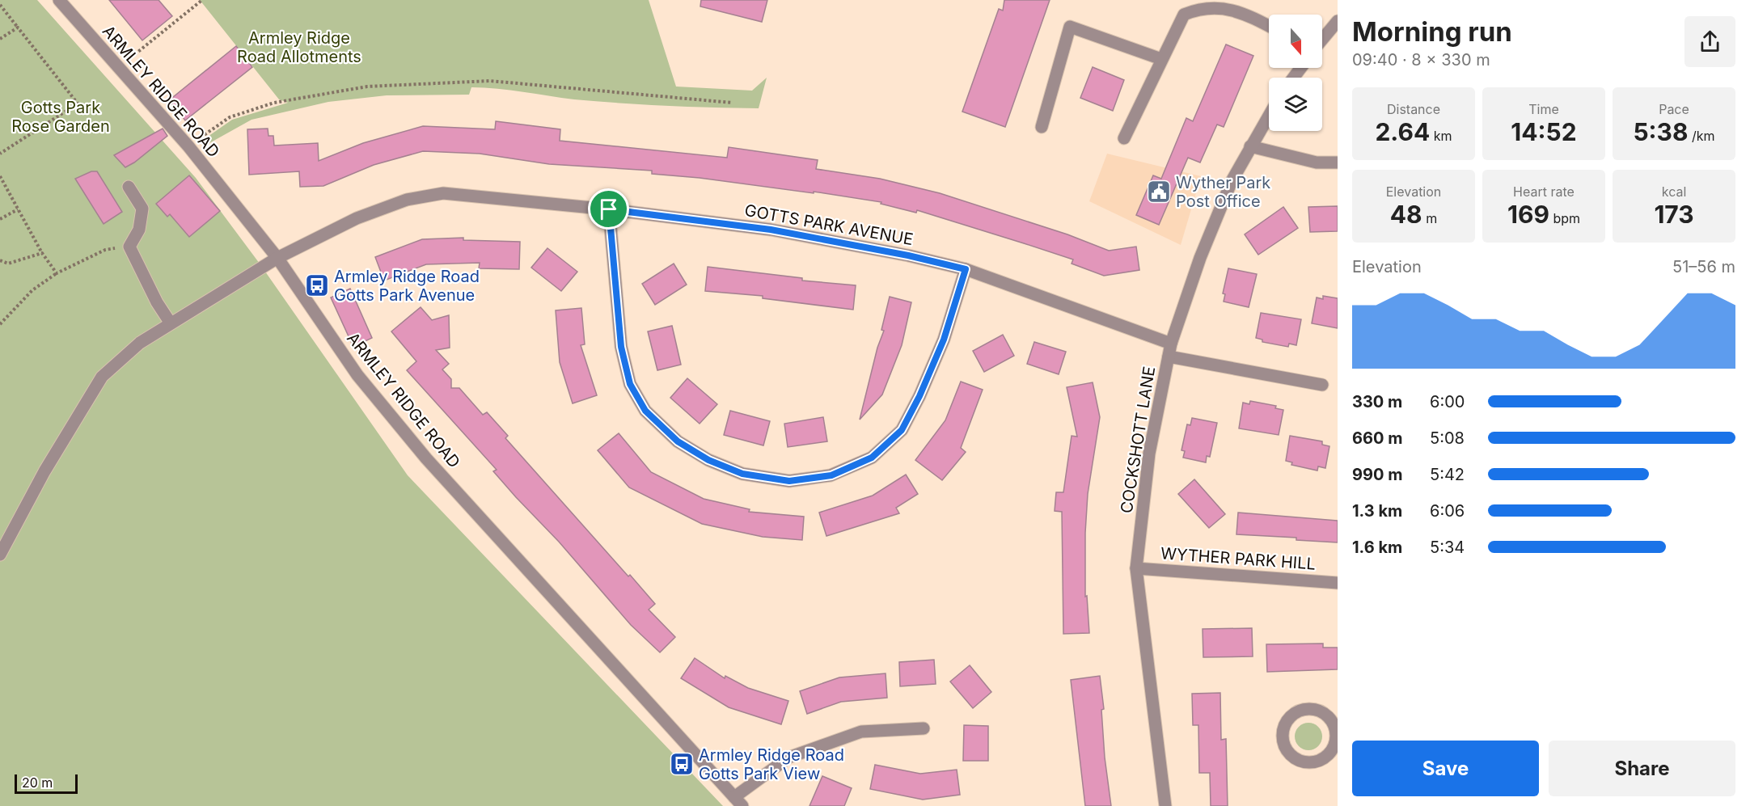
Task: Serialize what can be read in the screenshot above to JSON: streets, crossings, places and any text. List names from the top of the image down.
{
  "streets": {
    "street": [
      "ARMLEY RIDGE ROAD",
      "GOTTS PARK AVENUE",
      "COCKSHOTT LANE",
      "WYTHER PARK HILL"
    ]
  },
  "crossings": [
    ["ARMLEY RIDGE ROAD", "GOTTS PARK AVENUE"],
    ["GOTTS PARK AVENUE", "COCKSHOTT LANE"],
    ["COCKSHOTT LANE", "WYTHER PARK HILL"]
  ],
  "parks": ["Armley Ridge Road Allotments", "Gotts Park Rose Garden"],
  "places": {
    "public building": ["Wyther Park Post Office"],
    "bus stop": ["Armley Ridge Road Gotts Park Avenue", "Armley Ridge Road Gotts Park View"]
  },
  "scale_bar": "20 m",
  "north": "bottom",
  "page": {
    "heading": ["Morning run", "09:40 · 8 × 330 m"],
    "stats": [
      ["Distance", "2.64 km"],
      ["Time", "14:52"],
      ["Pace", "5:38 /km"],
      ["Elevation", "48 m"],
      ["Heart rate", "169 bpm"],
      ["kcal", "173"]
    ],
    "chart": ["Elevation", "51–56 m"],
    "list": [
      {
        "name": "330 m",
        "note": "6:00"
      },
      {
        "name": "660 m",
        "note": "5:08"
      },
      {
        "name": "990 m",
        "note": "5:42"
      },
      {
        "name": "1.3 km",
        "note": "6:06"
      },
      {
        "name": "1.6 km",
        "note": "5:34"
      }
    ],
    "buttons": ["Save", "Share"],
    "scale": "20 m"
  }
}
